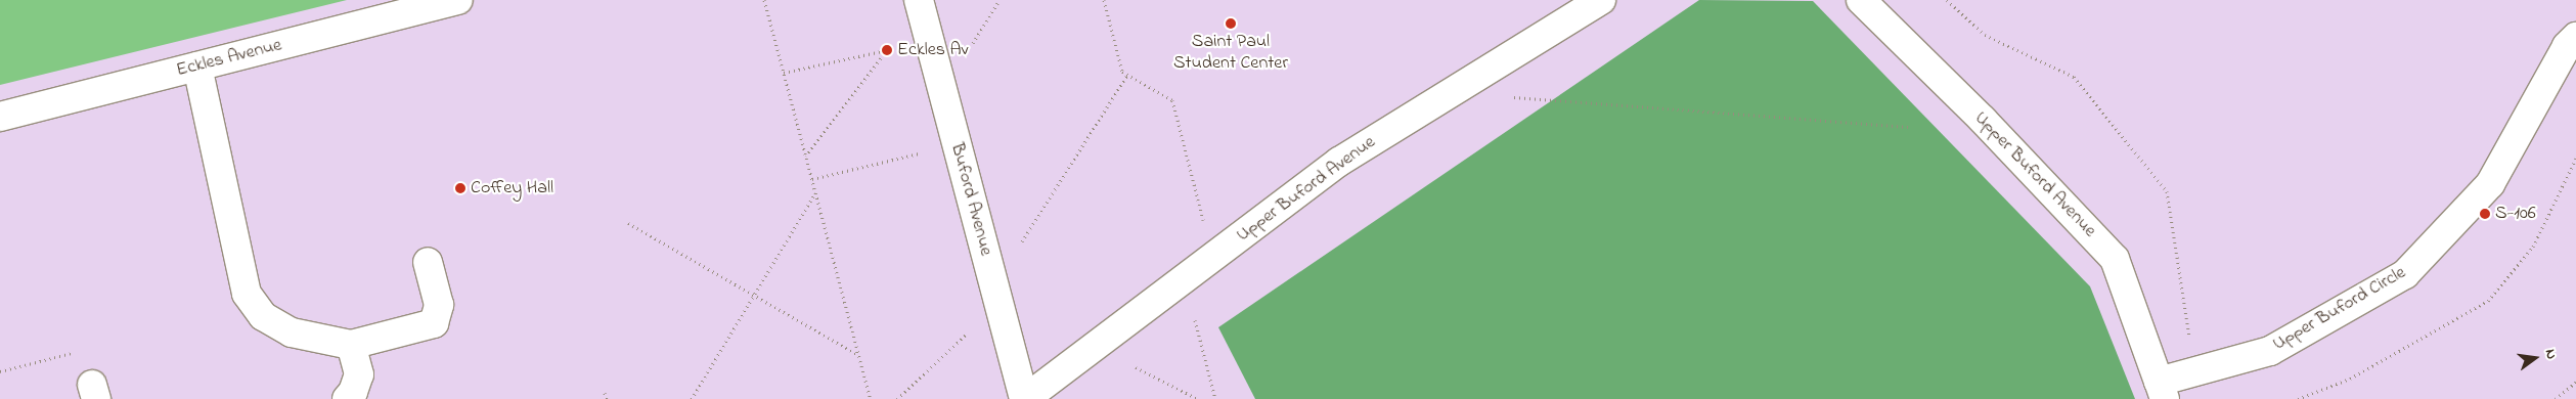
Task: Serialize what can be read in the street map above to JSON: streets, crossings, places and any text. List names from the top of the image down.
{
  "streets": {
    "street": [
      "Eckles Avenue",
      "Upper Buford Avenue",
      "Buford Avenue",
      "Upper Buford Circle"
    ]
  },
  "crossings": [
    ["Upper Buford Avenue", "Buford Avenue"],
    ["Upper Buford Avenue", "Upper Buford Circle"]
  ],
  "places": [
    "Saint Paul Student Center",
    "Eckles Av",
    "Coffey Hall",
    "S-106"
  ],
  "north": "right"
}
